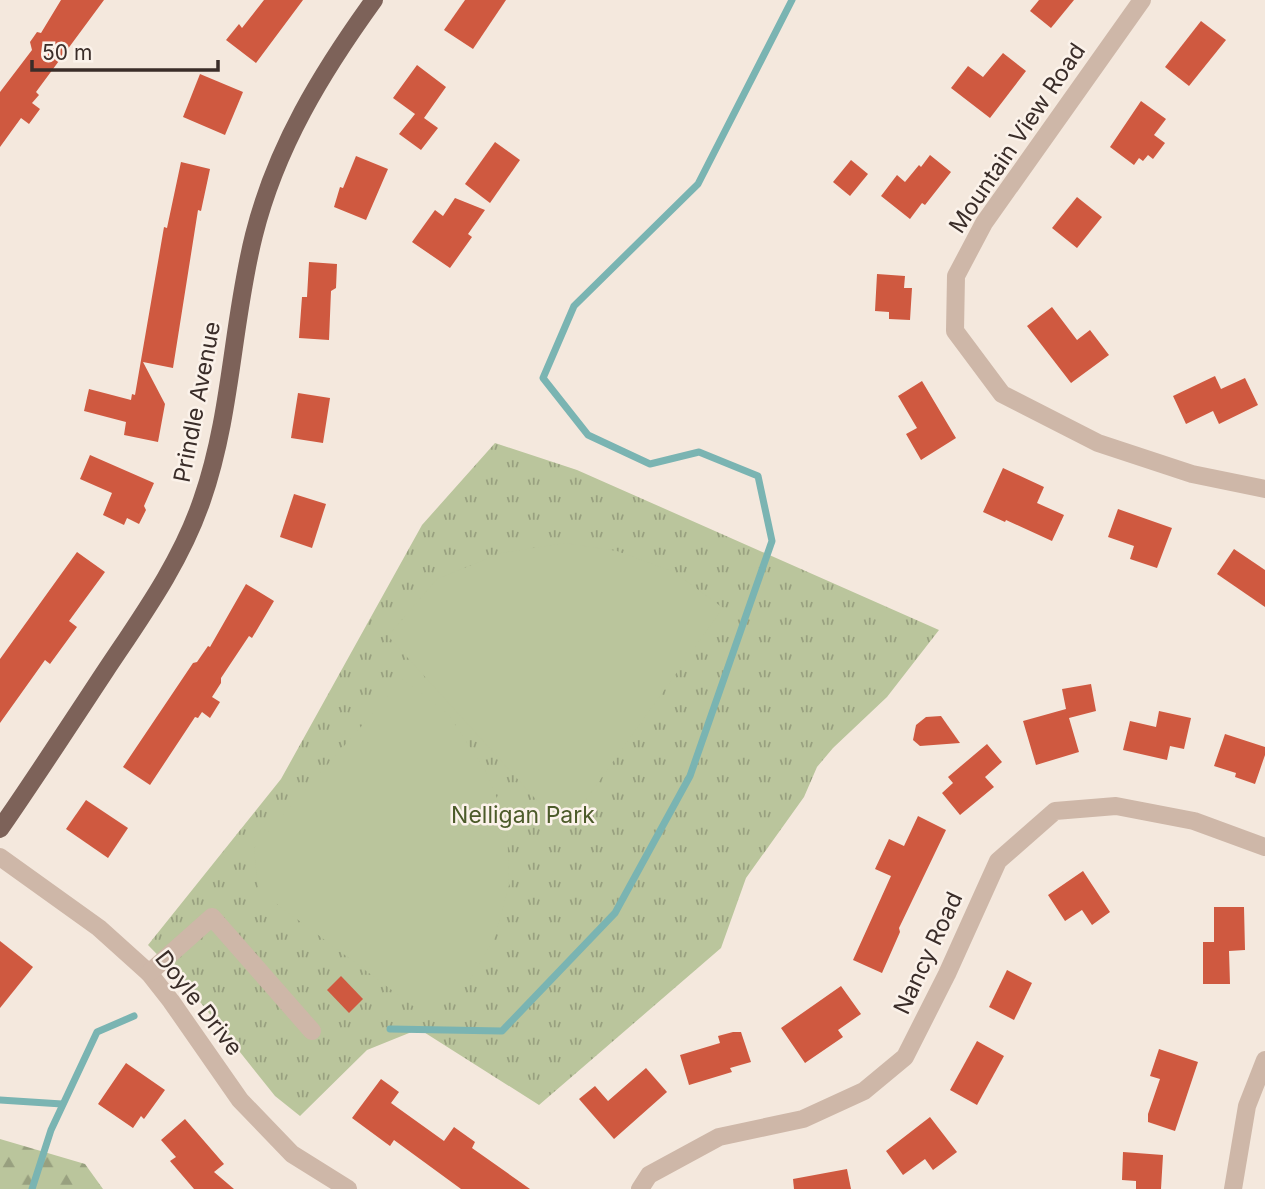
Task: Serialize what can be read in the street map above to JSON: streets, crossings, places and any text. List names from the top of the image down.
{
  "streets": {
    "main road": ["Prindle Avenue"],
    "street": ["Mountain View Road", "Nancy Road", "Doyle Drive"]
  },
  "parks": ["Nelligan Park"],
  "scale_bar": "50 m"
}
